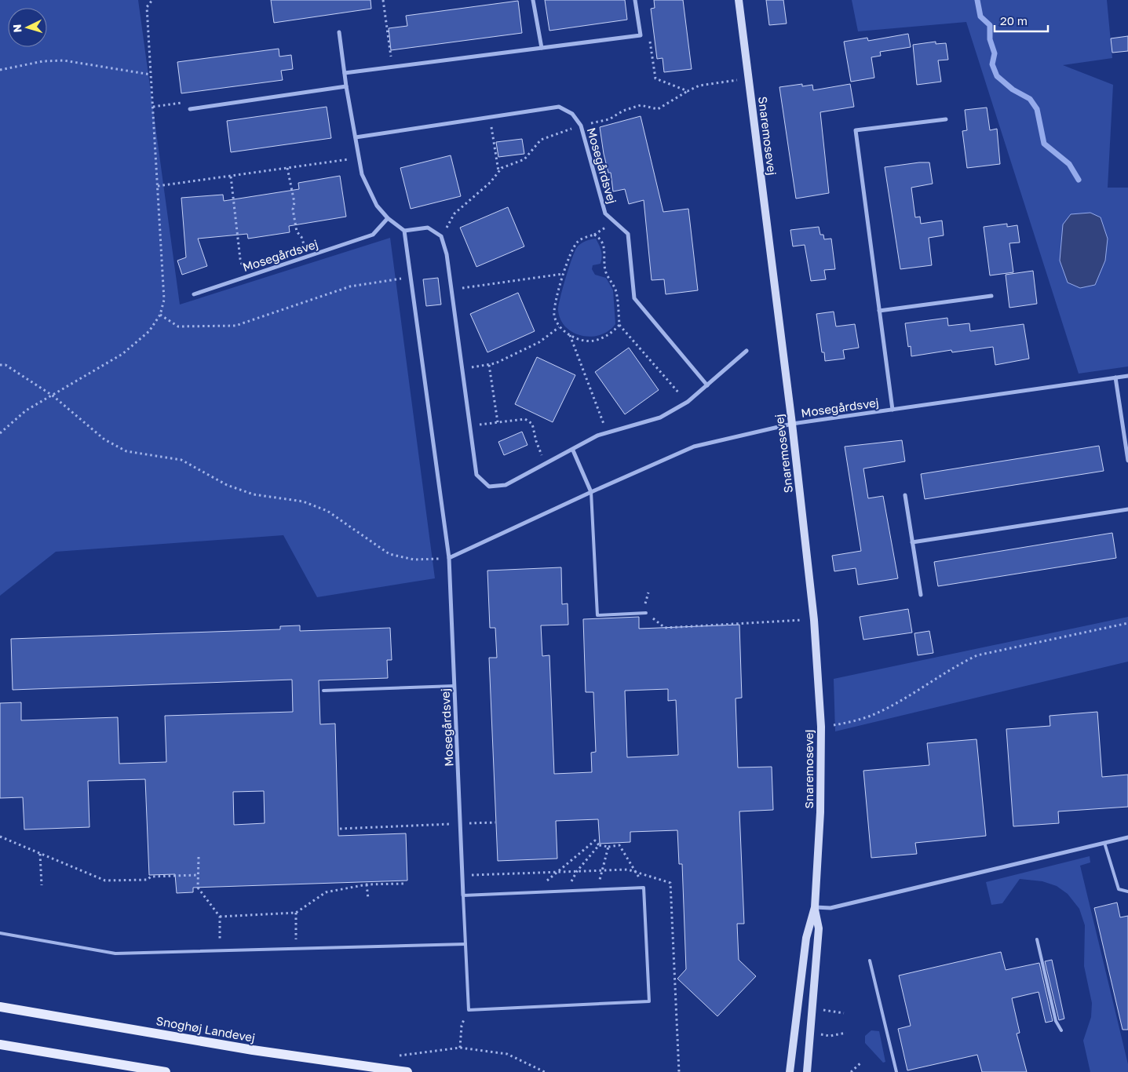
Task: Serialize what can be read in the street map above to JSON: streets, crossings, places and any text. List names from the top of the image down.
{
  "streets": {
    "main road": ["Snoghøj Landevej"],
    "street": ["Snaremosevej", "Mosegårdsvej"]
  },
  "crossings": [
    ["Snaremosevej", "Mosegårdsvej"]
  ],
  "scale_bar": "20 m",
  "north": "left"
}
